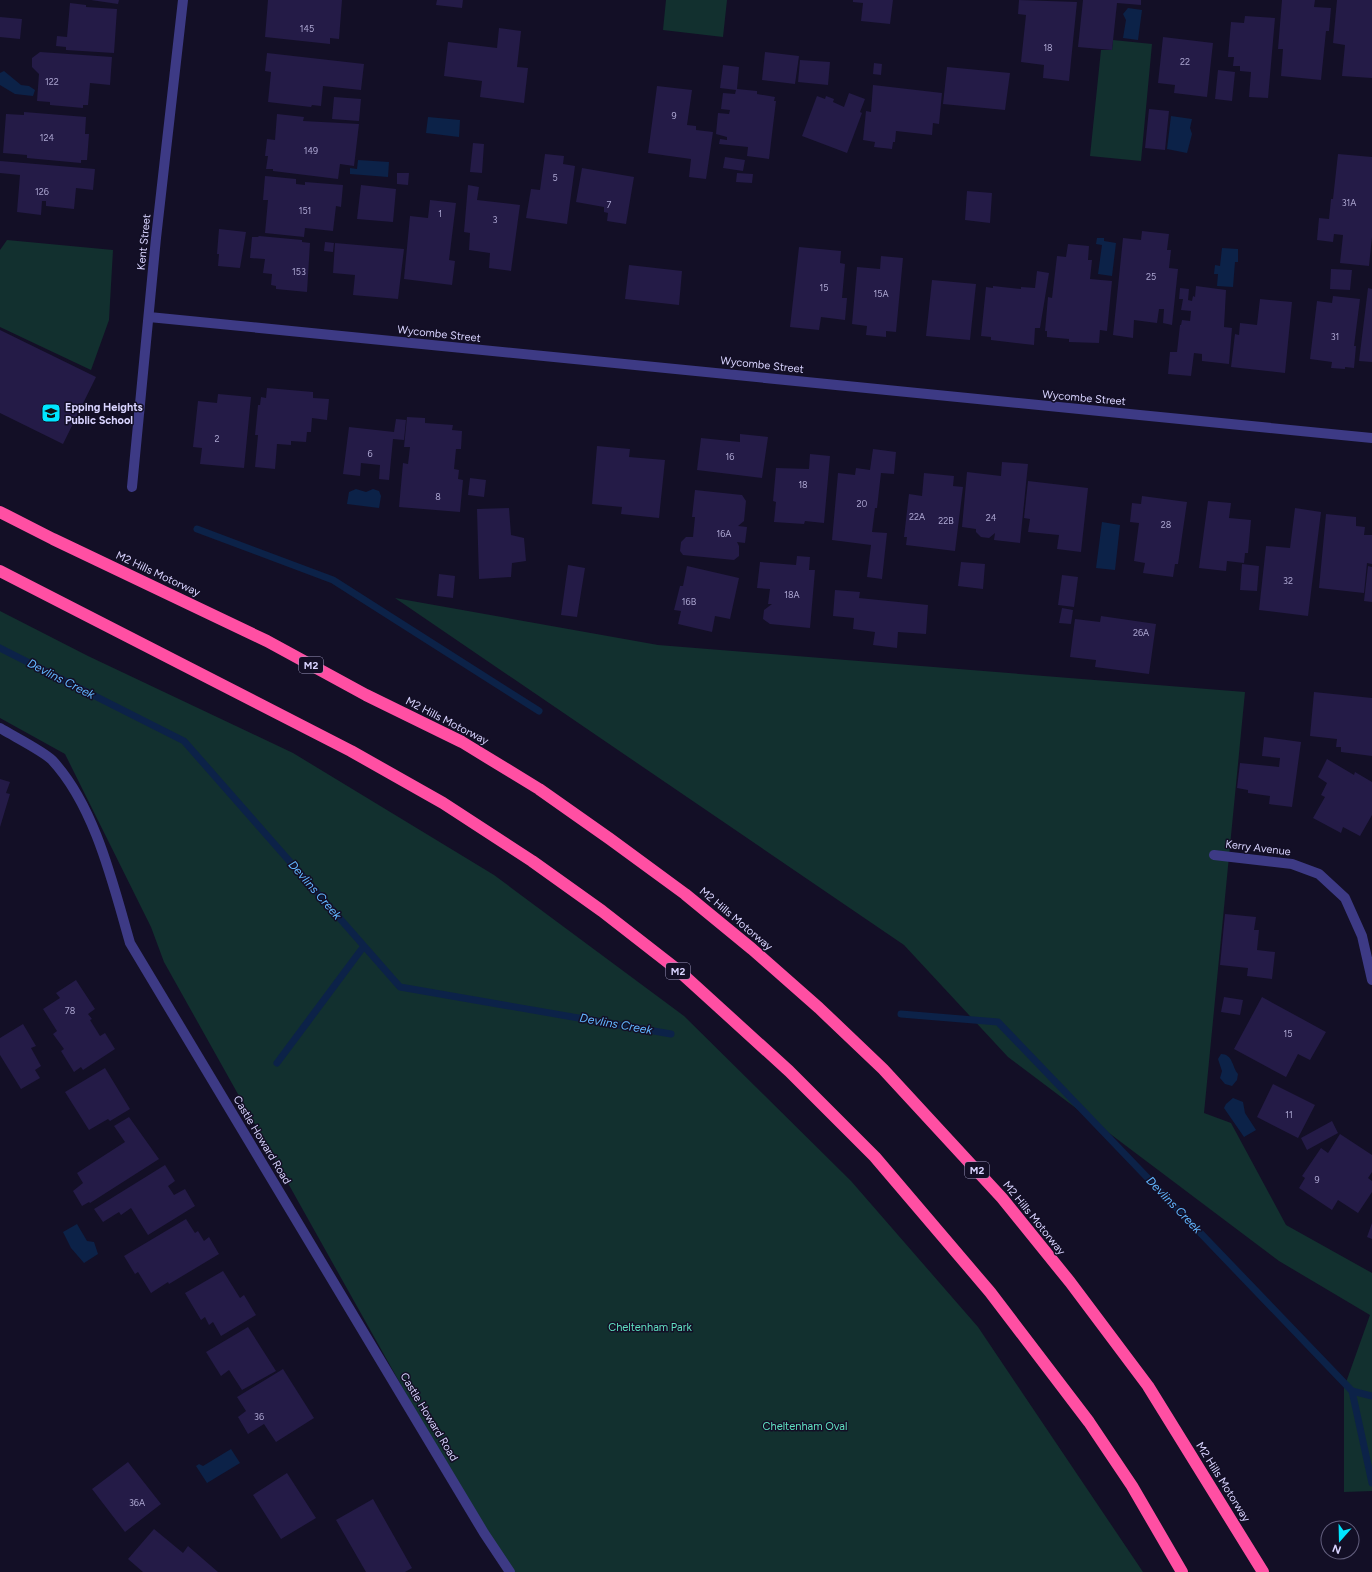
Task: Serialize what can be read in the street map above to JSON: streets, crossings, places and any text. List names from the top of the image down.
{
  "streets": {
    "highway": ["M2 Hills Motorway", "M2"],
    "street": [
      "Kent Street",
      "Wycombe Street",
      "Kerry Avenue",
      "Castle Howard Road"
    ]
  },
  "crossings": [
    ["Kent Street", "Wycombe Street"]
  ],
  "water": ["Devlins Creek"],
  "parks": ["Cheltenham Park", "Cheltenham Oval"],
  "places": {
    "school or university": ["Epping Heights Public School"]
  },
  "house_numbers": [
    "145",
    "18",
    "22",
    "122",
    "9",
    "124",
    "149",
    "5",
    "126",
    "31A",
    "7",
    "151",
    "1",
    "3",
    "153",
    "25",
    "15",
    "15A",
    "31",
    "2",
    "6",
    "16",
    "18",
    "8",
    "20",
    "22A",
    "24",
    "22B",
    "28",
    "16A",
    "32",
    "18A",
    "16B",
    "26A",
    "78",
    "15",
    "11",
    "9",
    "36",
    "36A"
  ],
  "north": "bottom"
}
